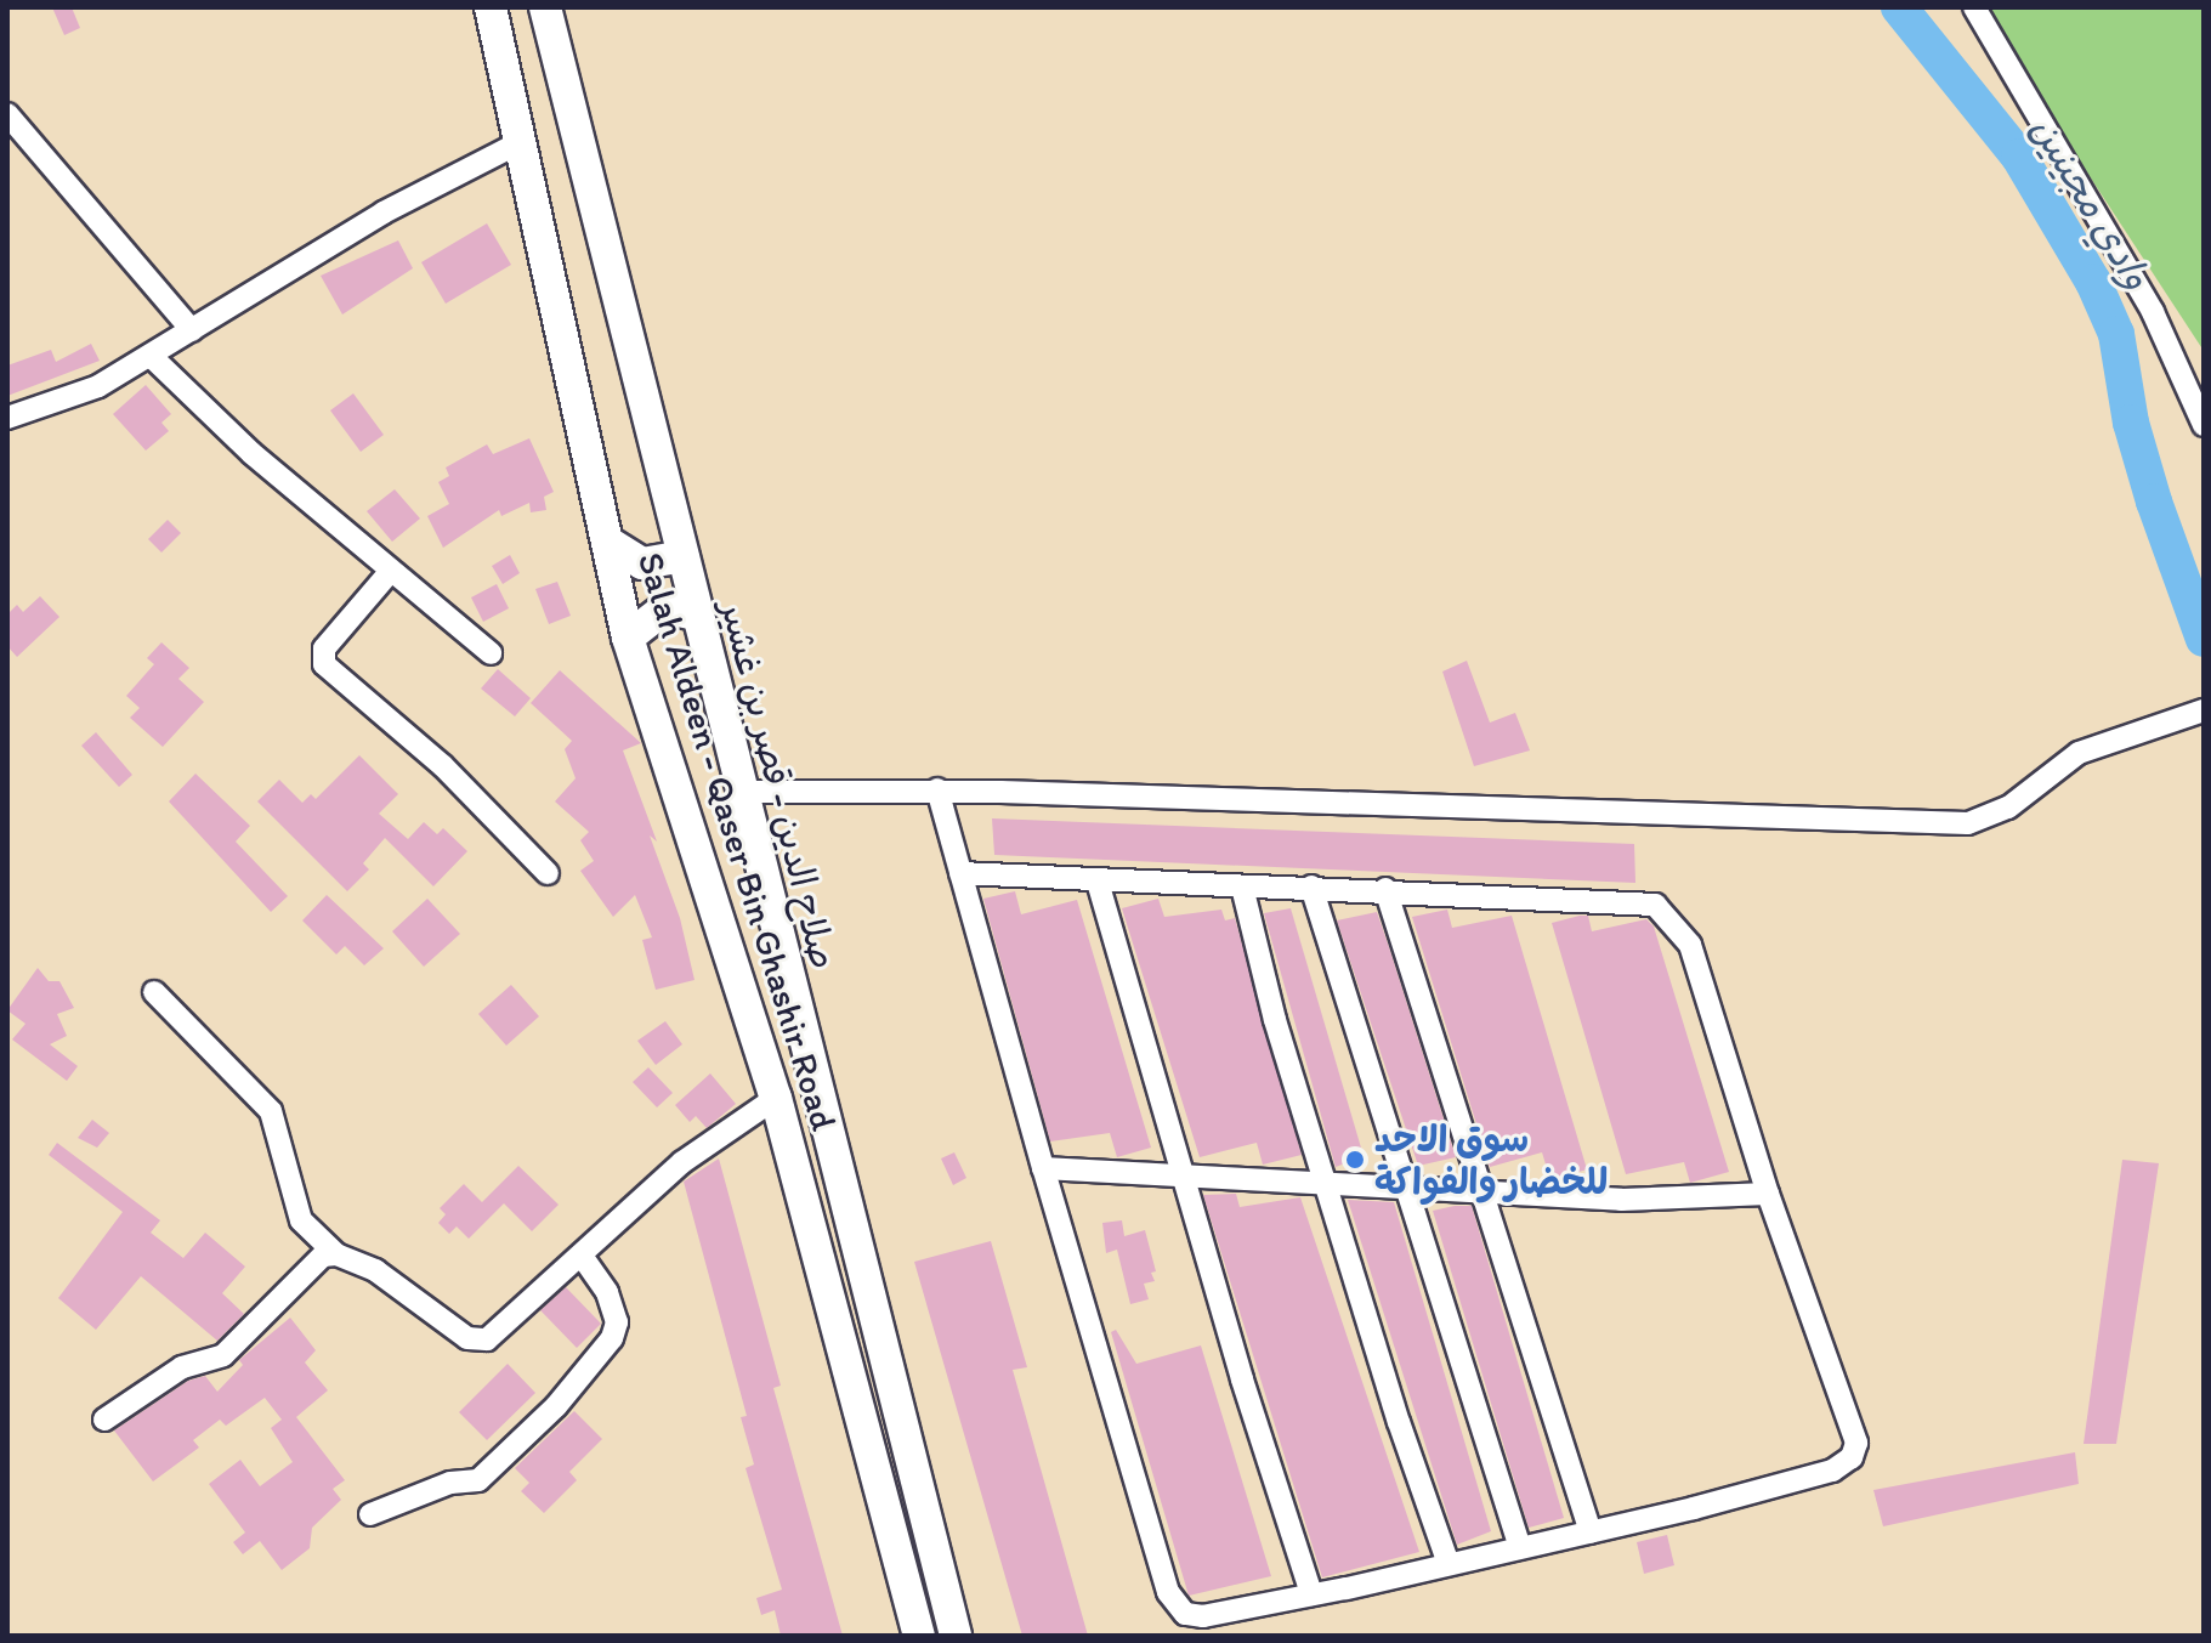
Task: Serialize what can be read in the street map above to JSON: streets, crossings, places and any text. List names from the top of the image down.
{
  "streets": {
    "highway": ["صلاح الدين - قصر بن غشير", "Salah Aldeen - Qaser Bin Ghashir Road"]
  },
  "water": ["وادي مجينين"],
  "places": ["سوق الاحد للخضار والفواكة"]
}
